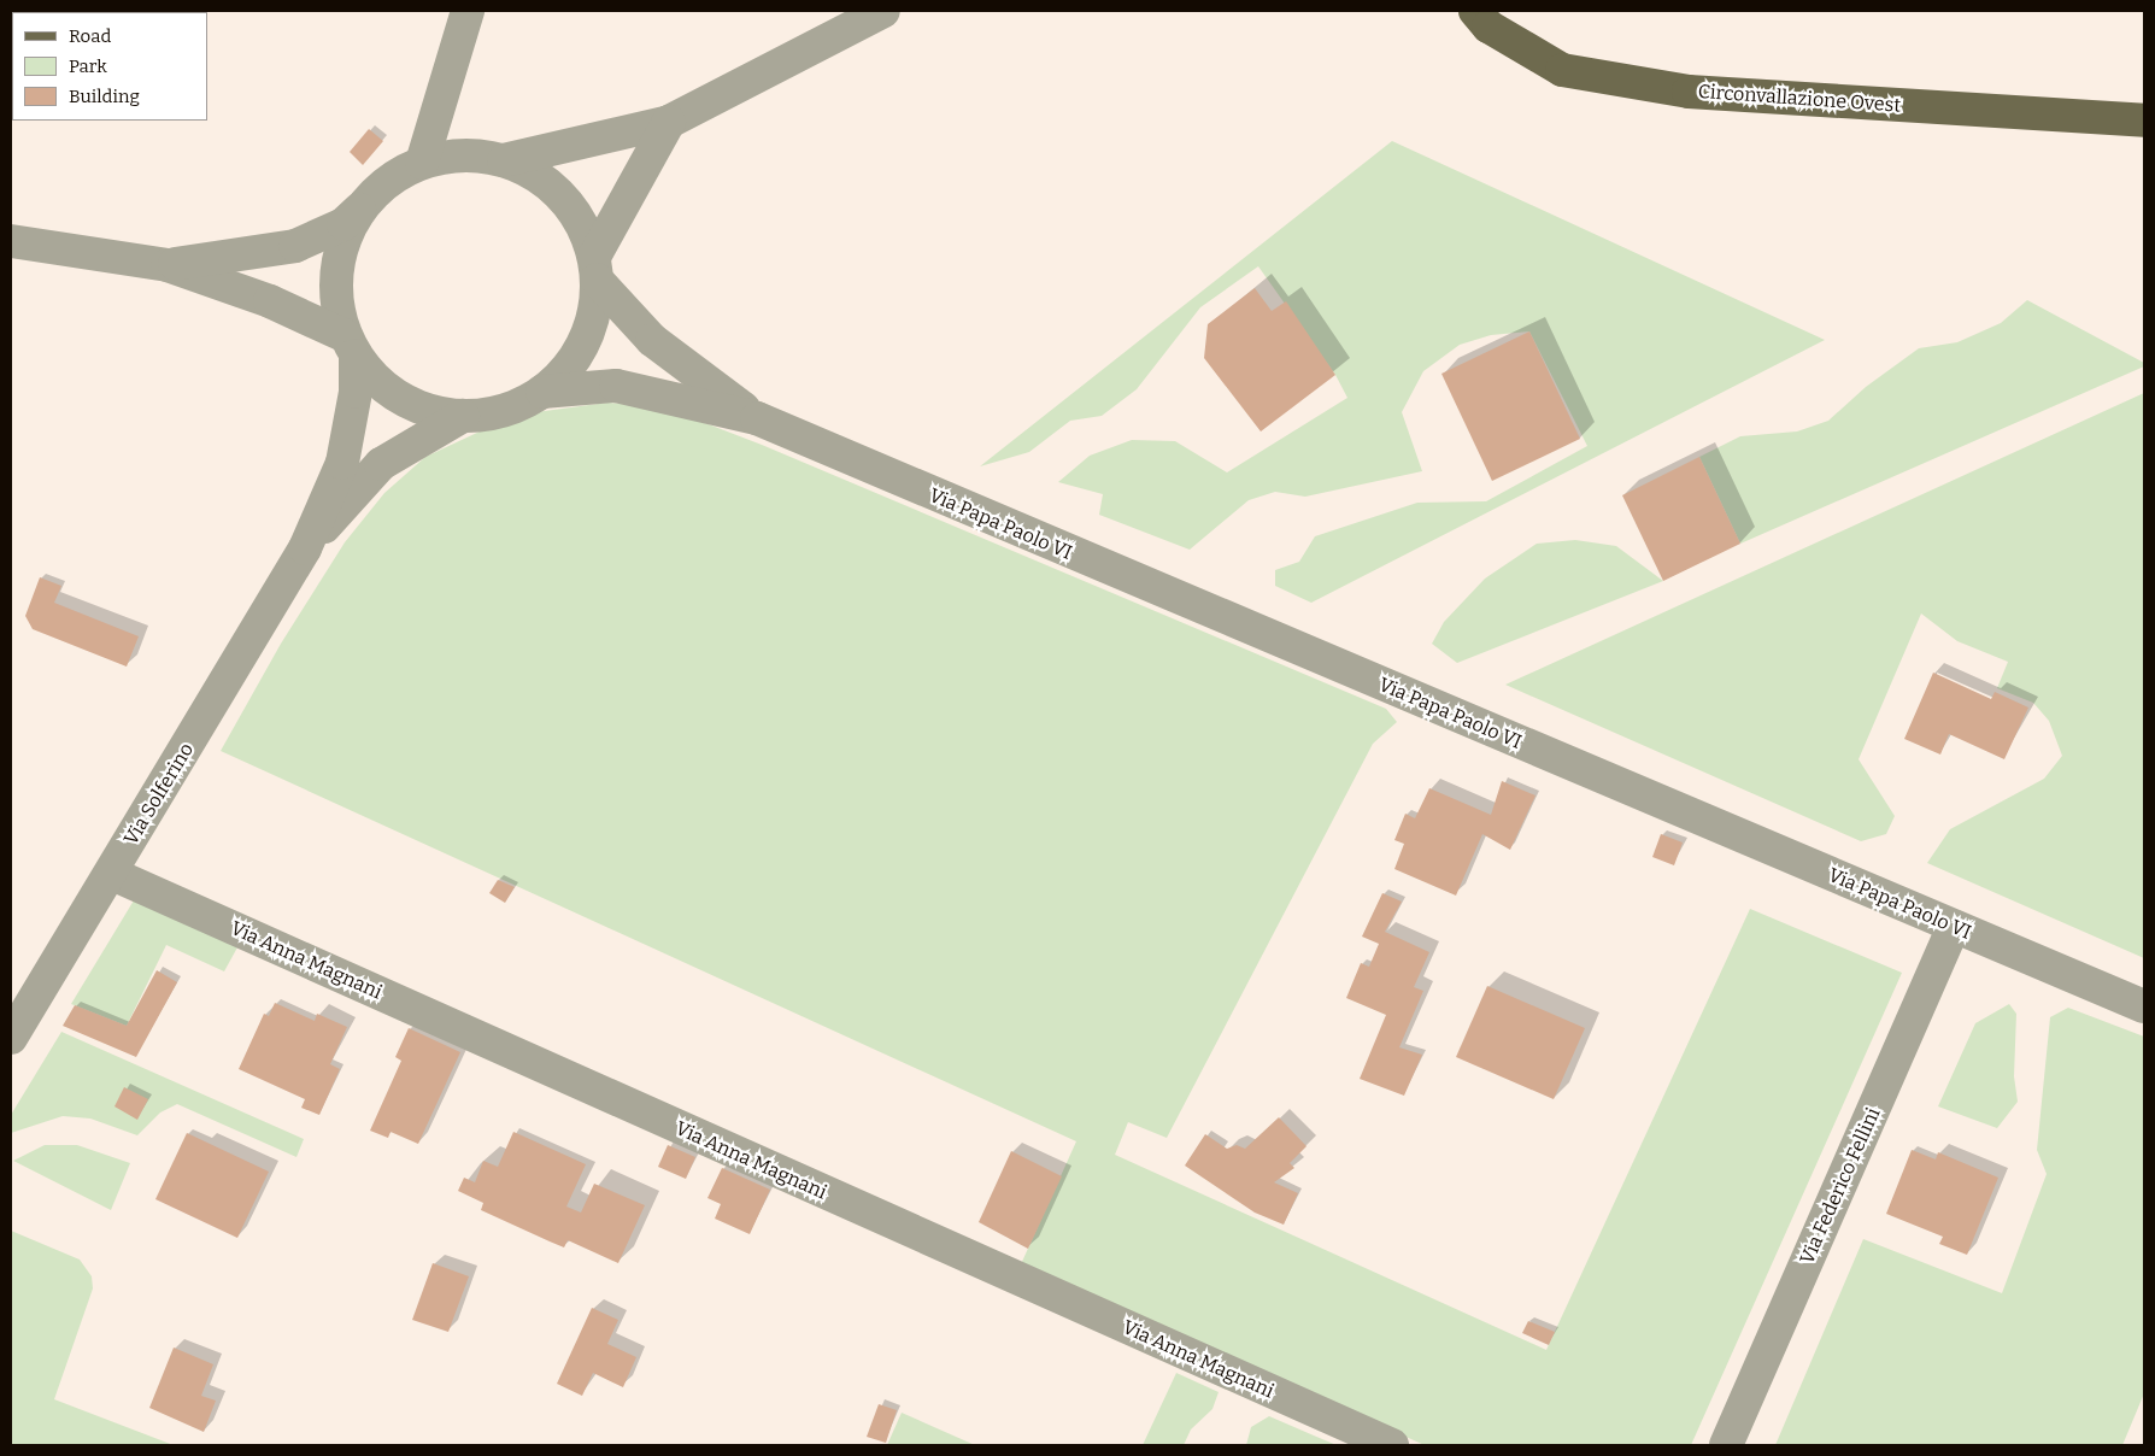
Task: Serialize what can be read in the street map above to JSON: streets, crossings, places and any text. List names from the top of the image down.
{
  "streets": {
    "main road": ["Circonvallazione Ovest"],
    "street": [
      "Via Papa Paolo VI",
      "Via Solferino",
      "Via Anna Magnani",
      "Via Federico Fellini"
    ]
  },
  "crossings": [
    ["Via Papa Paolo VI", "Via Federico Fellini"],
    ["Via Solferino", "Via Anna Magnani"]
  ],
  "legend": ["Road", "Park", "Building"]
}
